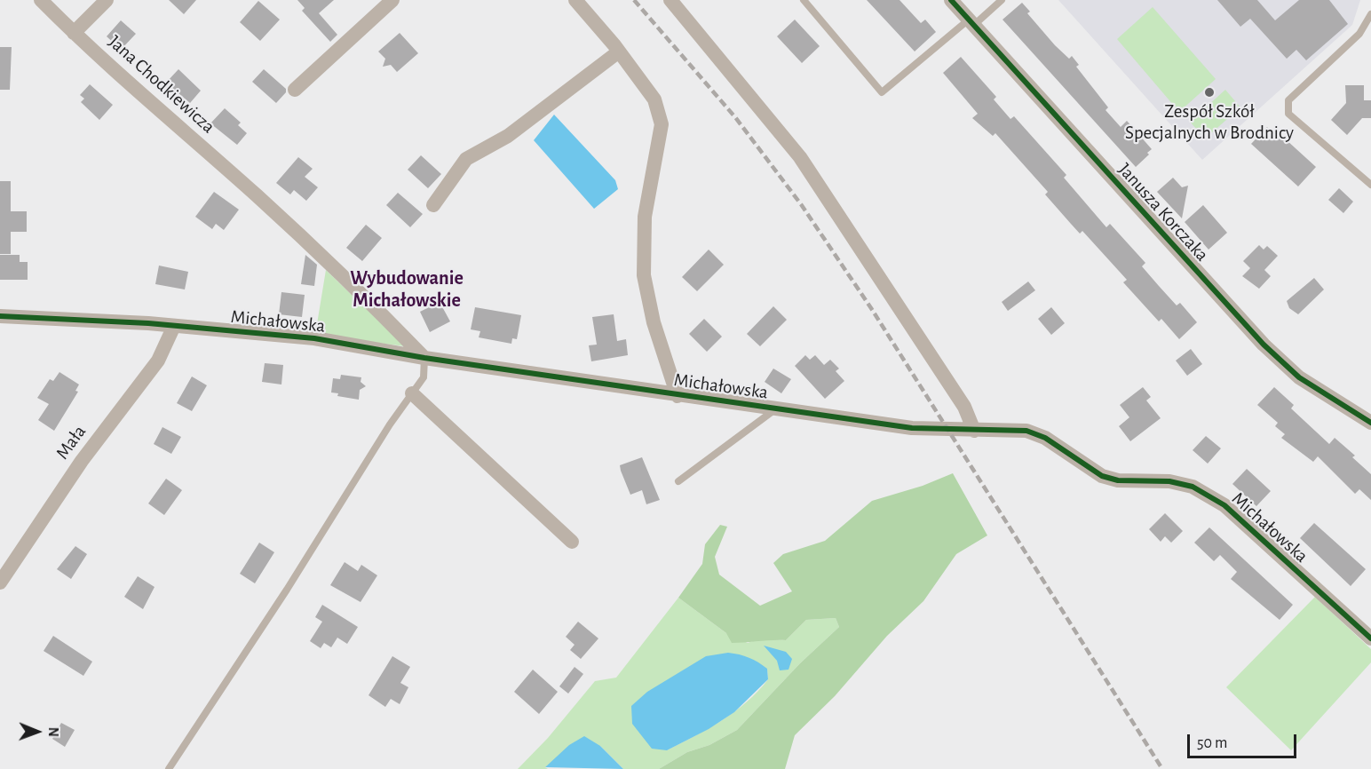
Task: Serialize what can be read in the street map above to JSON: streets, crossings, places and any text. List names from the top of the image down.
{
  "streets": {
    "street": [
      "Jana Chodkiewicza",
      "Janusza Korczaka",
      "Michałowska",
      "Mała"
    ]
  },
  "crossings": [
    ["Jana Chodkiewicza", "Michałowska"],
    ["Michałowska", "Mała"]
  ],
  "districts": ["Wybudowanie Michałowskie"],
  "places": ["Zespół Szkół Specjalnych w Brodnicy"],
  "scale_bar": "50 m",
  "north": "right"
}
